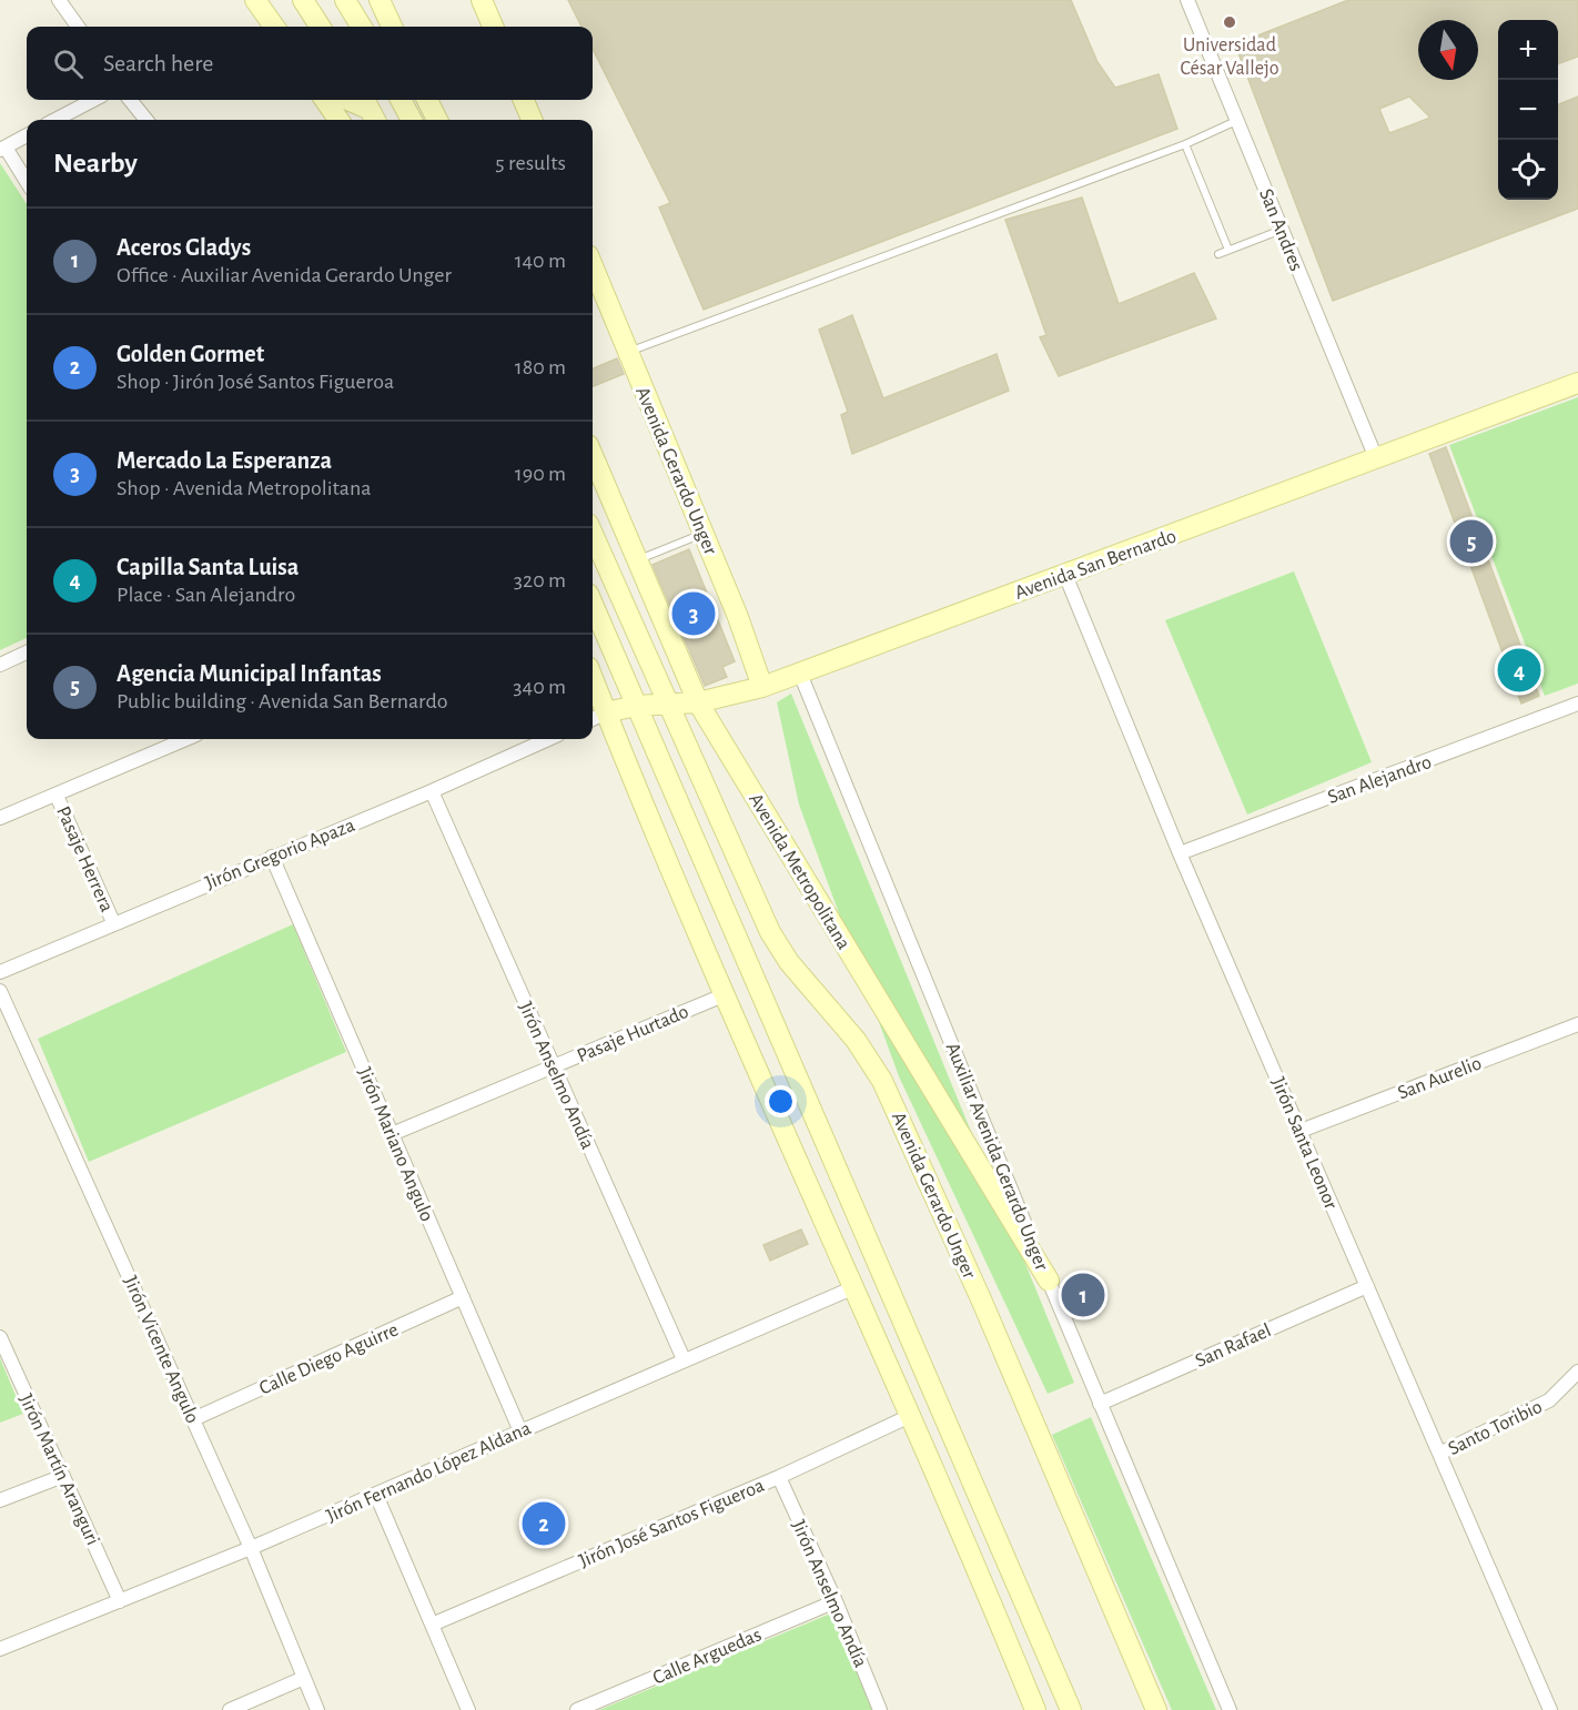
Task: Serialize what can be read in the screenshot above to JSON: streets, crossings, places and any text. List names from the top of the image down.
{
  "streets": {
    "street": [
      "San Andres",
      "Avenida Gerardo Unger",
      "Avenida San Bernardo",
      "San Alejandro",
      "Jirón Gregorio Apaza",
      "Pasaje Herrera",
      "Avenida Metropolitana",
      "Pasaje Hurtado",
      "Jirón Anselmo Andía",
      "San Aurelio",
      "Jirón Santa Leonor",
      "Jirón Mariano Angulo",
      "Auxiliar Avenida Gerardo Unger",
      "San Rafael",
      "Jirón Vicente Angulo",
      "Calle Diego Aguirre",
      "Santo Toribio",
      "Jirón Martín Aranguri",
      "Jirón Fernando López Aldana",
      "Jirón José Santos Figueroa",
      "Calle Arguedas"
    ]
  },
  "crossings": [
    ["San Andres", "Avenida San Bernardo"],
    ["Avenida Gerardo Unger", "Avenida San Bernardo"],
    ["Avenida San Bernardo", "Avenida Metropolitana"],
    ["Avenida San Bernardo", "Jirón Santa Leonor"],
    ["Avenida San Bernardo", "Auxiliar Avenida Gerardo Unger"],
    ["San Alejandro", "Jirón Santa Leonor"],
    ["Jirón Gregorio Apaza", "Pasaje Herrera"],
    ["Jirón Gregorio Apaza", "Jirón Anselmo Andía"],
    ["Jirón Gregorio Apaza", "Jirón Mariano Angulo"],
    ["Avenida Metropolitana", "Auxiliar Avenida Gerardo Unger"],
    ["Pasaje Hurtado", "Jirón Anselmo Andía"],
    ["Pasaje Hurtado", "Jirón Mariano Angulo"],
    ["Jirón Anselmo Andía", "Jirón Fernando López Aldana"],
    ["Jirón Anselmo Andía", "Jirón José Santos Figueroa"],
    ["Jirón Anselmo Andía", "Calle Arguedas"],
    ["San Aurelio", "Jirón Santa Leonor"],
    ["Jirón Santa Leonor", "San Rafael"],
    ["Jirón Santa Leonor", "Santo Toribio"],
    ["Jirón Mariano Angulo", "Calle Diego Aguirre"],
    ["Jirón Mariano Angulo", "Jirón Fernando López Aldana"],
    ["Auxiliar Avenida Gerardo Unger", "San Rafael"],
    ["Jirón Vicente Angulo", "Calle Diego Aguirre"],
    ["Jirón Vicente Angulo", "Jirón Fernando López Aldana"],
    ["Jirón Martín Aranguri", "Jirón Fernando López Aldana"]
  ],
  "places": ["Universidad César Vallejo"],
  "north": "bottom",
  "page": {
    "map_buttons": ["+", "−"],
    "search": "Search here",
    "heading": ["Nearby", "5 results"],
    "list": [
      {
        "mark": "1",
        "name": "Aceros Gladys",
        "note": "Office · Auxiliar Avenida Gerardo Unger",
        "value": "140 m"
      },
      {
        "mark": "2",
        "name": "Golden Gormet",
        "note": "Shop · Jirón José Santos Figueroa",
        "value": "180 m"
      },
      {
        "mark": "3",
        "name": "Mercado La Esperanza",
        "note": "Shop · Avenida Metropolitana",
        "value": "190 m"
      },
      {
        "mark": "4",
        "name": "Capilla Santa Luisa",
        "note": "Place · San Alejandro",
        "value": "320 m"
      },
      {
        "mark": "5",
        "name": "Agencia Municipal Infantas",
        "note": "Public building · Avenida San Bernardo",
        "value": "340 m"
      }
    ],
    "pins": [
      "5",
      "3",
      "4",
      "1",
      "2"
    ]
  }
}
